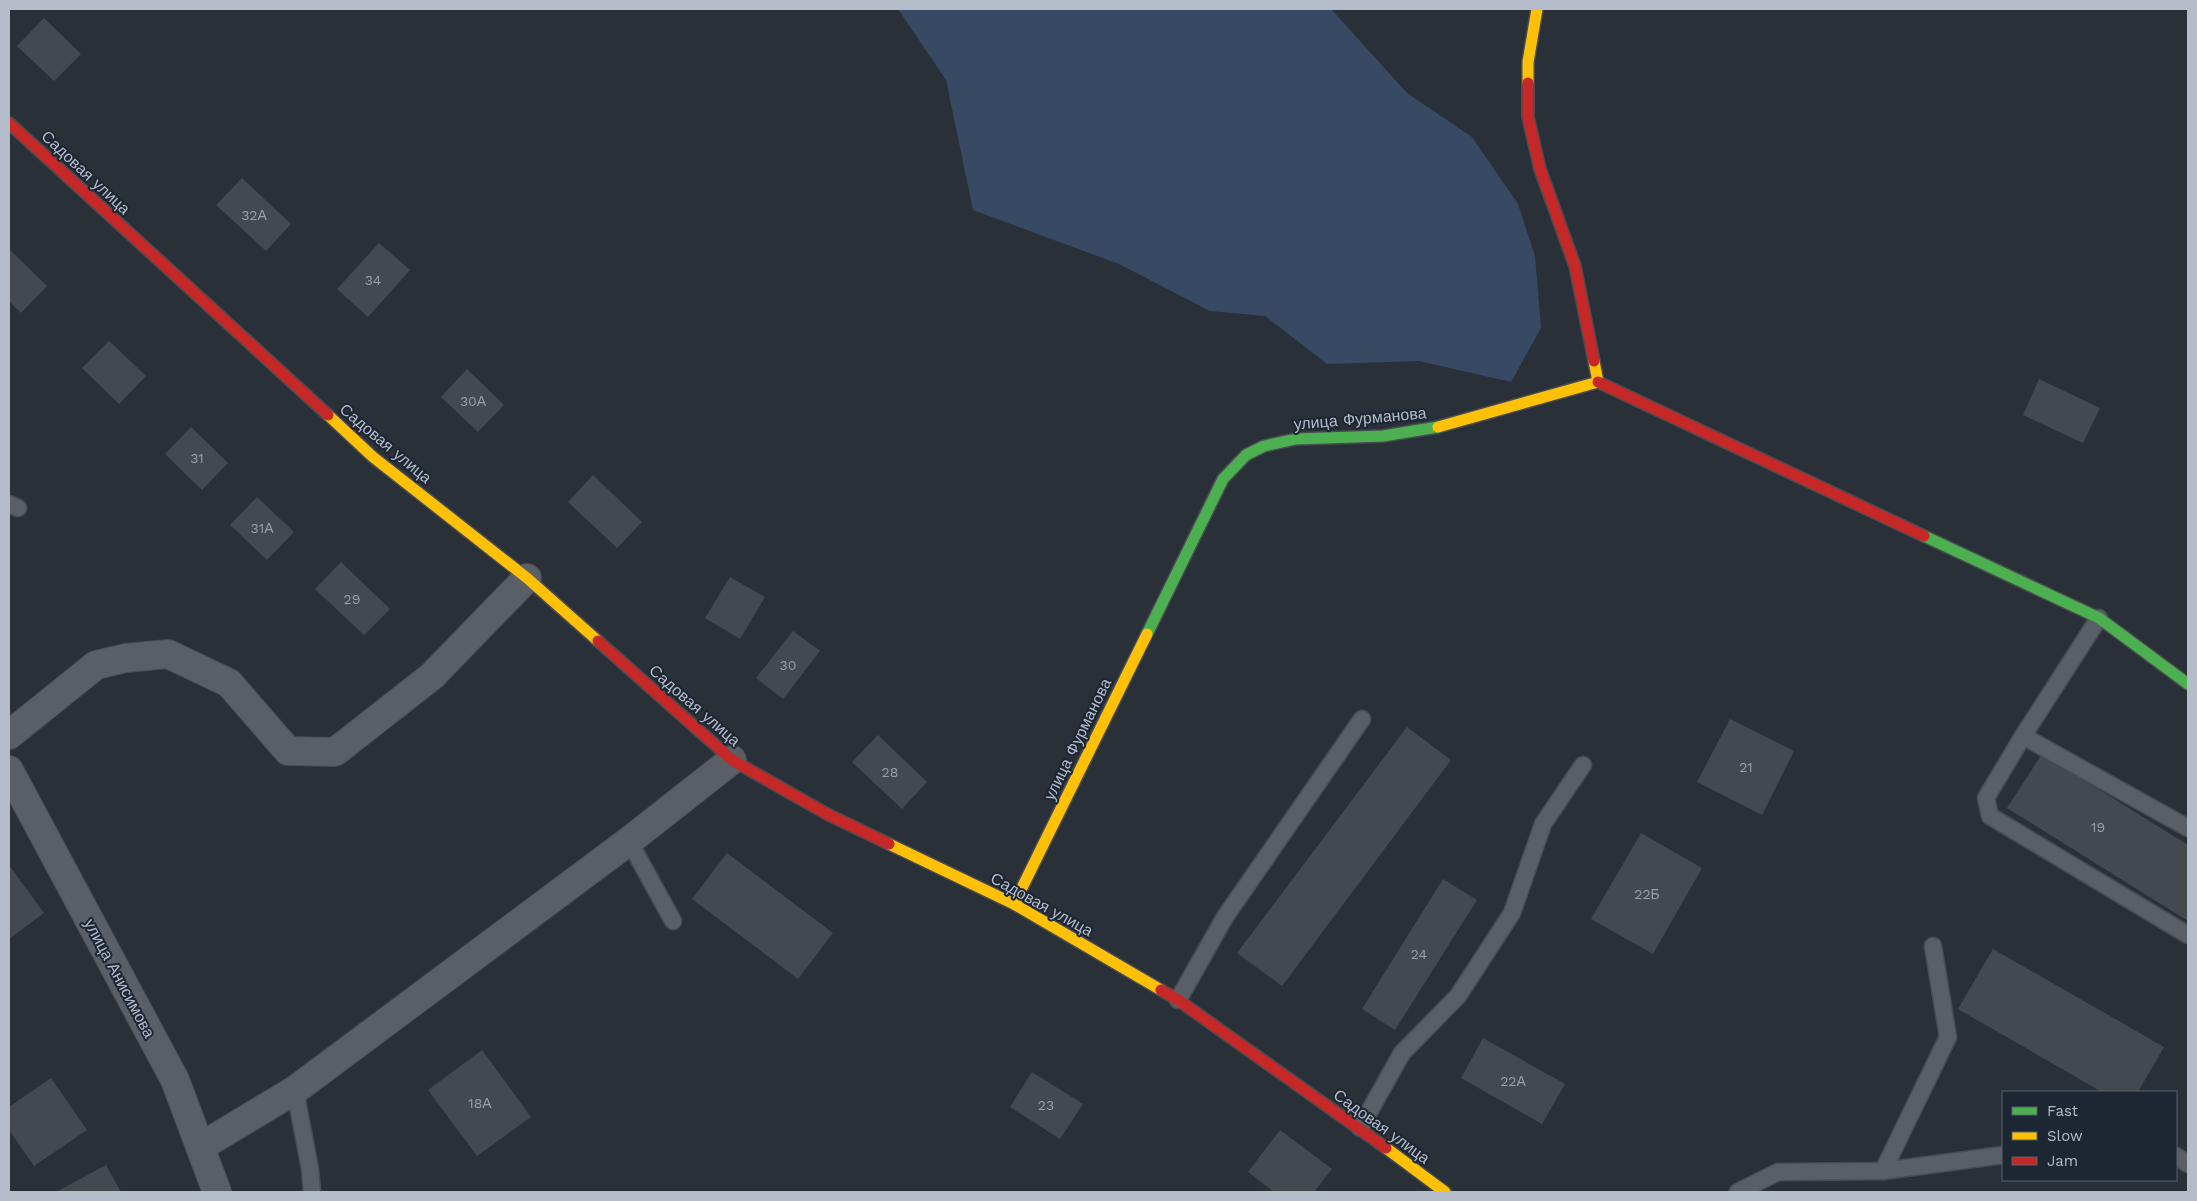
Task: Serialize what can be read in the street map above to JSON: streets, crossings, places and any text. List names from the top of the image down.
{
  "streets": {
    "street": ["Садовая улица", "улица Фурманова", "улица Анисимова"]
  },
  "crossings": [
    ["Садовая улица", "улица Фурманова"]
  ],
  "house_numbers": [
    "32А",
    "34",
    "30А",
    "31",
    "31А",
    "29",
    "30",
    "21",
    "28",
    "19",
    "22Б",
    "24",
    "22А",
    "18А",
    "23"
  ],
  "legend": ["Fast", "Slow", "Jam"]
}
